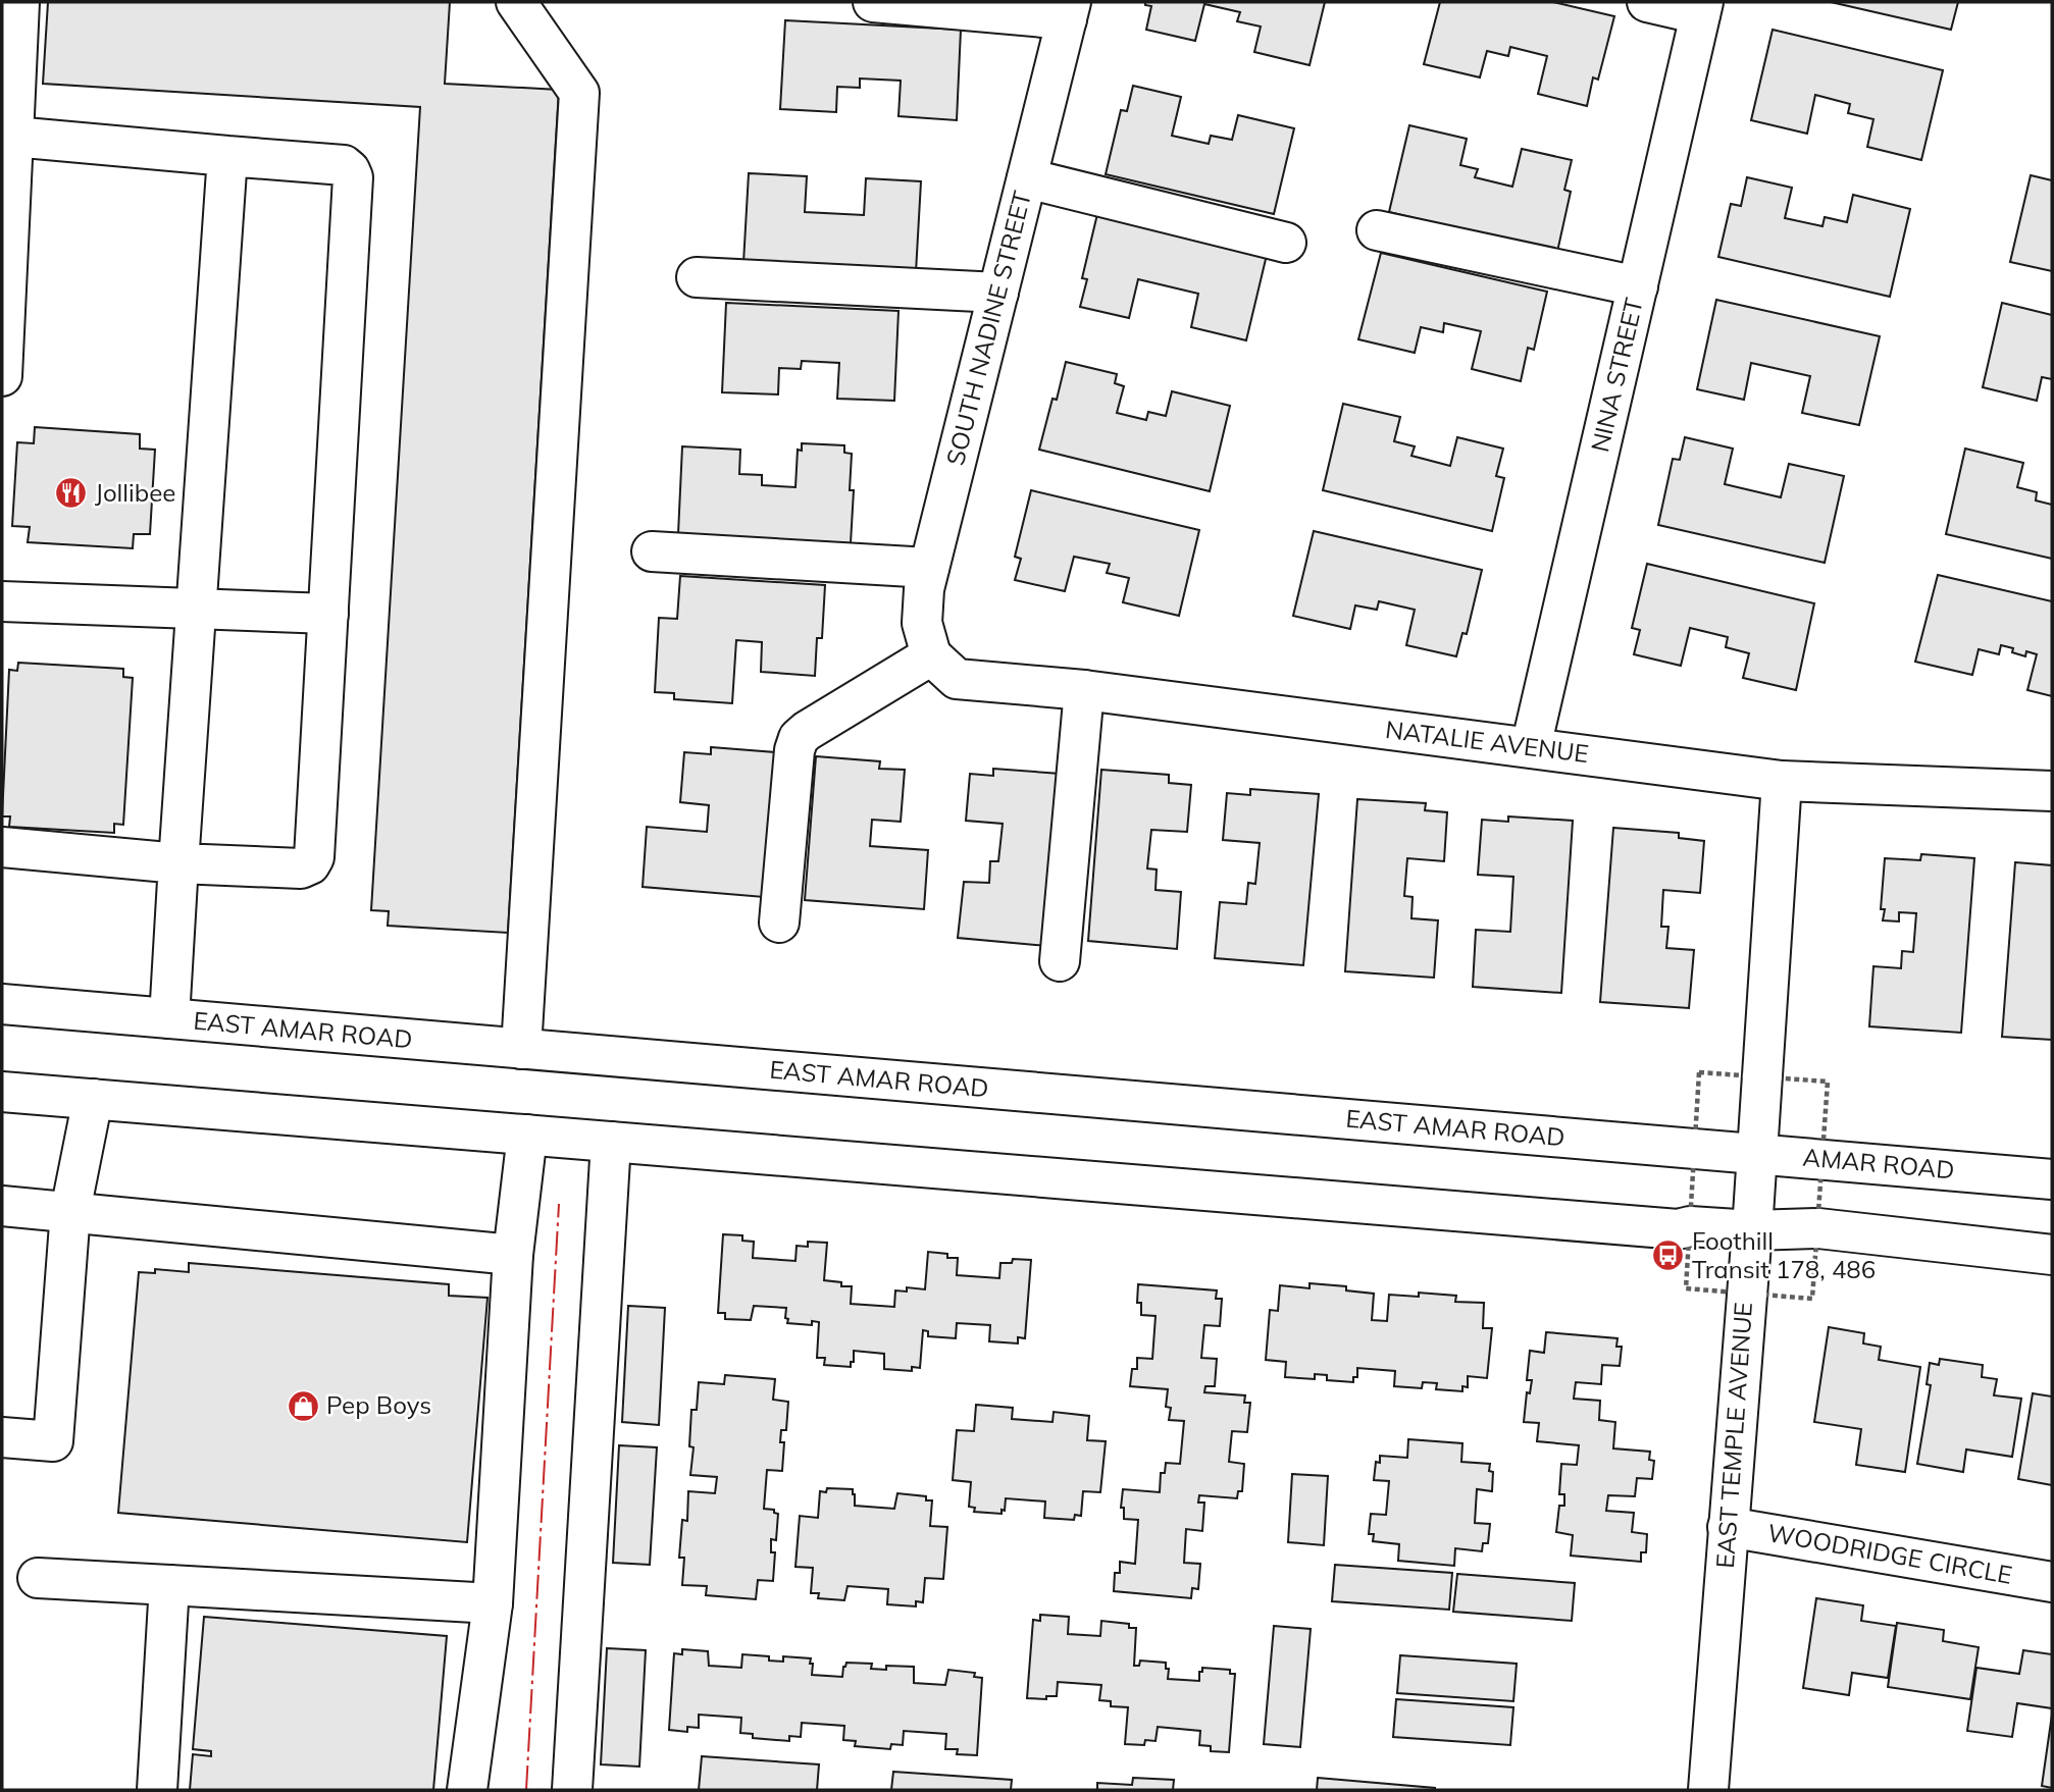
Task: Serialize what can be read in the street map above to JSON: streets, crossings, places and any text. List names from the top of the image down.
{
  "streets": {
    "main road": [
      "SOUTH NADINE STREET",
      "NINA STREET",
      "NATALIE AVENUE",
      "EAST AMAR ROAD",
      "AMAR ROAD",
      "EAST TEMPLE AVENUE",
      "WOODRIDGE CIRCLE"
    ]
  },
  "crossings": [
    ["SOUTH NADINE STREET", "NATALIE AVENUE"],
    ["NINA STREET", "NATALIE AVENUE"],
    ["NATALIE AVENUE", "EAST TEMPLE AVENUE"],
    ["EAST AMAR ROAD", "AMAR ROAD"],
    ["EAST AMAR ROAD", "EAST TEMPLE AVENUE"],
    ["AMAR ROAD", "EAST TEMPLE AVENUE"],
    ["EAST TEMPLE AVENUE", "WOODRIDGE CIRCLE"]
  ],
  "places": {
    "restaurant": ["Jollibee"],
    "bus stop": ["Foothill Transit 178, 486"],
    "shop": ["Pep Boys"]
  }
}
